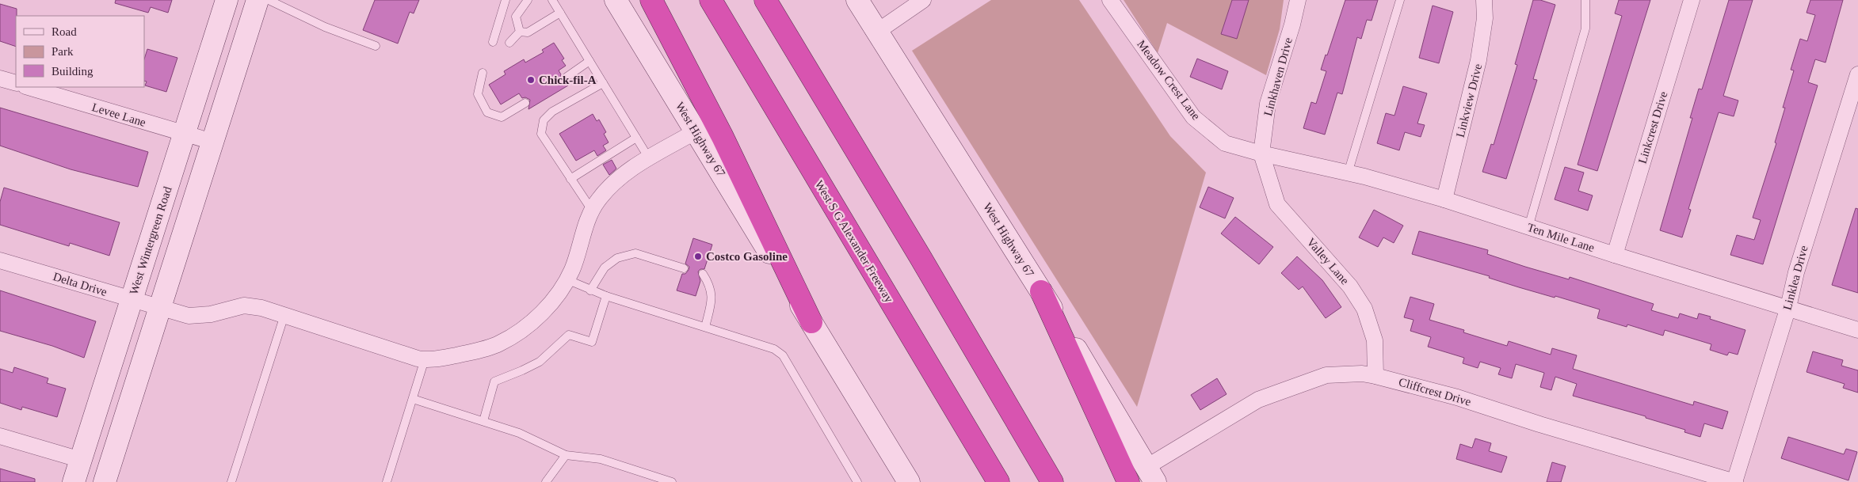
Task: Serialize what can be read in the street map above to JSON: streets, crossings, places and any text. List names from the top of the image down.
{
  "streets": {
    "highway": ["West S G Alexander Freeway"],
    "main road": ["West Highway 67", "West Wintergreen Road"],
    "street": [
      "Linkhaven Drive",
      "Meadow Crest Lane",
      "Linkview Drive",
      "Levee Lane",
      "Linkcrest Drive",
      "Ten Mile Lane",
      "Valley Lane",
      "Linklea Drive",
      "Delta Drive",
      "Cliffcrest Drive"
    ]
  },
  "crossings": [
    ["Linkhaven Drive", "Meadow Crest Lane"],
    ["Linkhaven Drive", "Ten Mile Lane"],
    ["Linkhaven Drive", "Valley Lane"],
    ["Meadow Crest Lane", "Ten Mile Lane"],
    ["Meadow Crest Lane", "Valley Lane"],
    ["Linkview Drive", "Ten Mile Lane"],
    ["Levee Lane", "West Wintergreen Road"],
    ["Linkcrest Drive", "Ten Mile Lane"],
    ["West Highway 67", "Cliffcrest Drive"],
    ["Ten Mile Lane", "Valley Lane"],
    ["Ten Mile Lane", "Linklea Drive"],
    ["West Wintergreen Road", "Delta Drive"],
    ["Valley Lane", "Cliffcrest Drive"],
    ["Linklea Drive", "Cliffcrest Drive"]
  ],
  "places": ["Chick-fil-A", "Costco Gasoline"],
  "legend": ["Road", "Park", "Building"]
}
